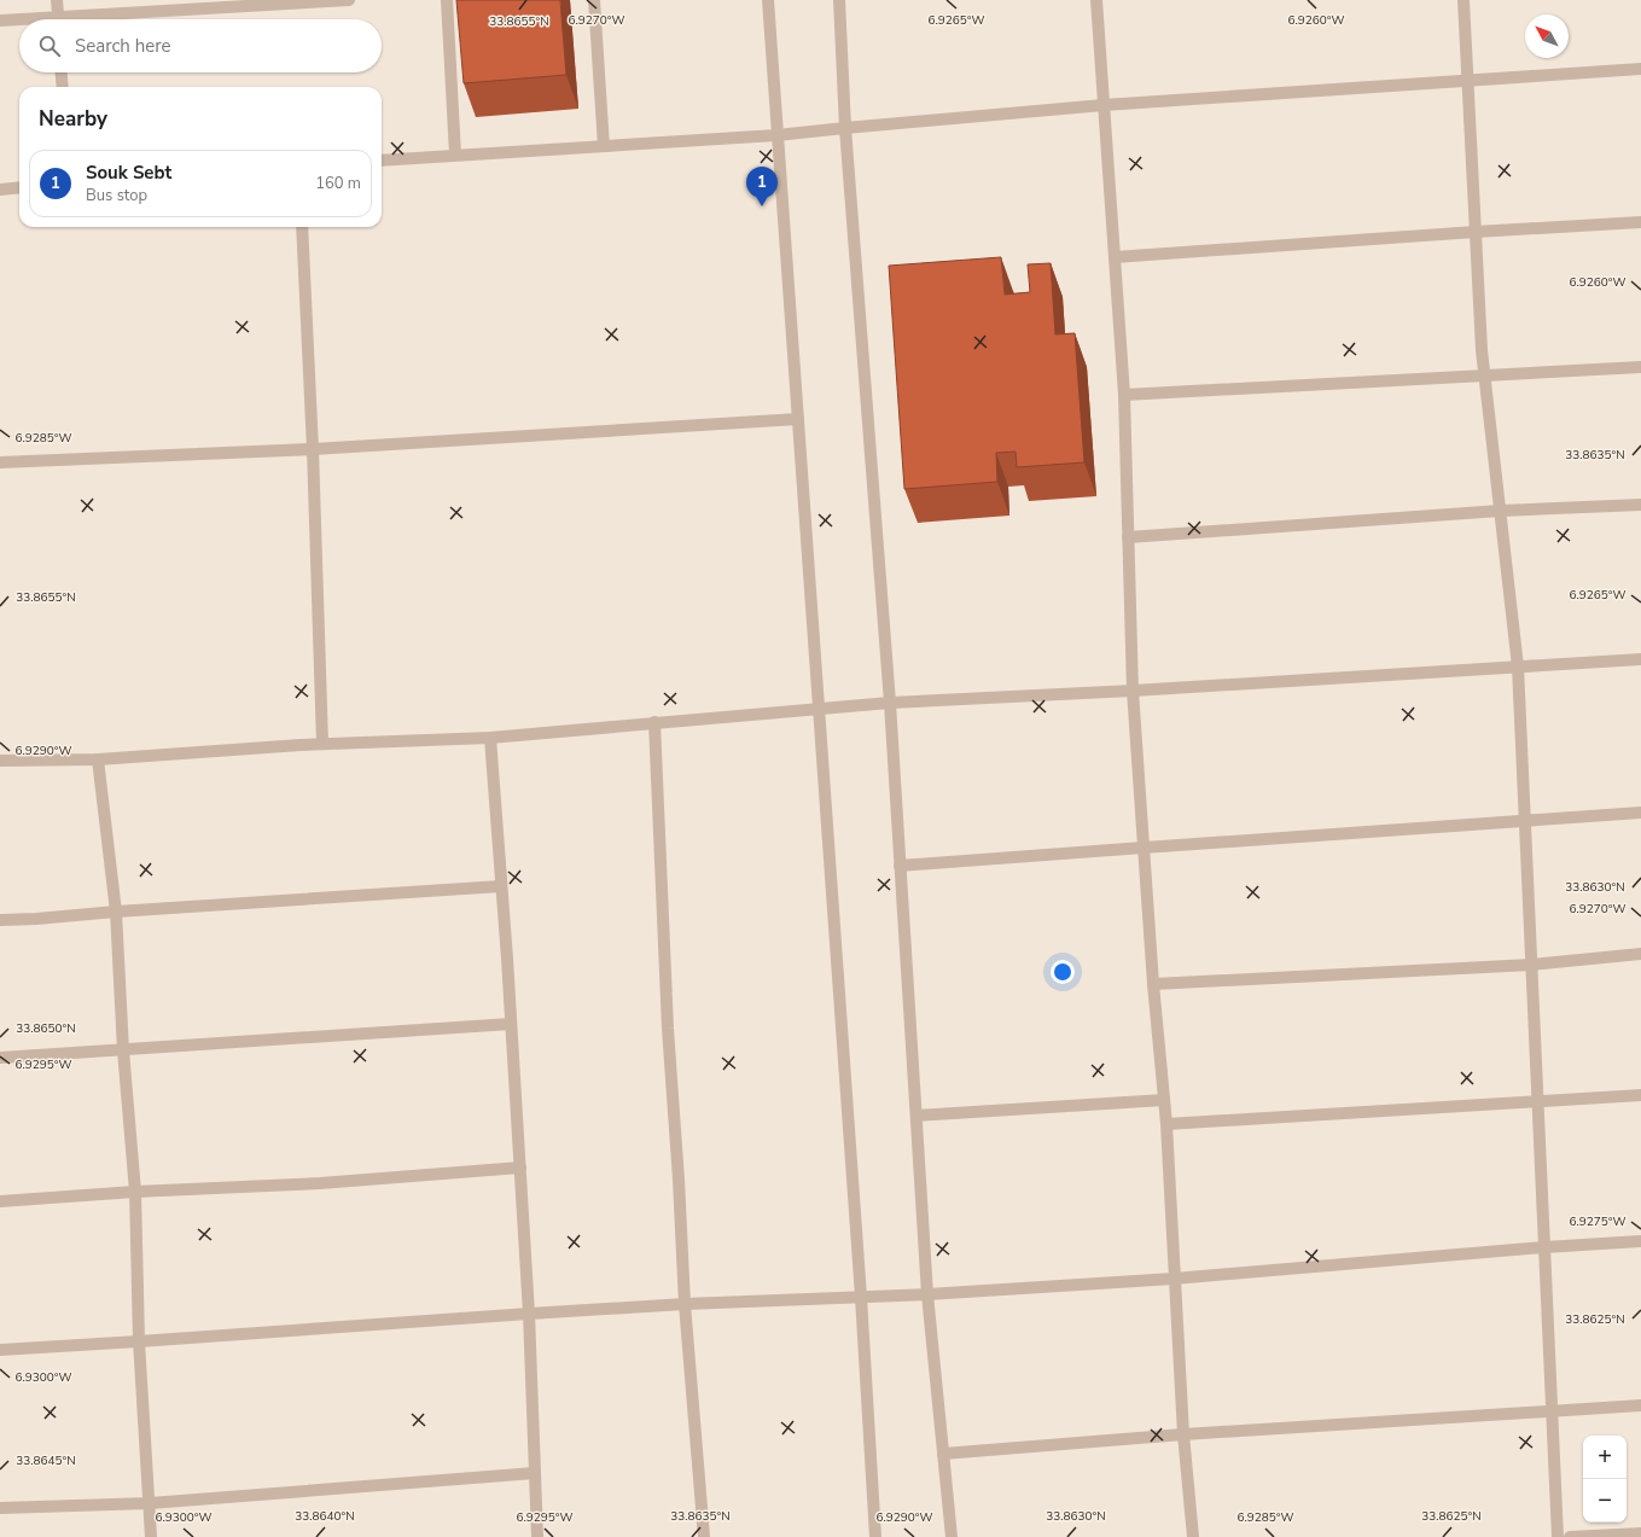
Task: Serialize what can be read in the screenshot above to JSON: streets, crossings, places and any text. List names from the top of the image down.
{
  "north": "top left",
  "page": {
    "search": "Search here",
    "heading": "Nearby",
    "list": [
      {
        "mark": "1",
        "name": "Souk Sebt",
        "note": "Bus stop",
        "value": "160 m"
      }
    ],
    "pins": "1",
    "map_buttons": ["+", "−"]
  },
  "coordinates": [
    "6.9270°W",
    "6.9265°W",
    "6.9260°W",
    "33.8655°N",
    "6.9285°W",
    "33.8635°N",
    "6.9290°W",
    "33.8630°N",
    "33.8650°N",
    "6.9295°W",
    "6.9275°W",
    "33.8625°N",
    "6.9300°W",
    "33.8645°N",
    "33.8640°N"
  ]
}
